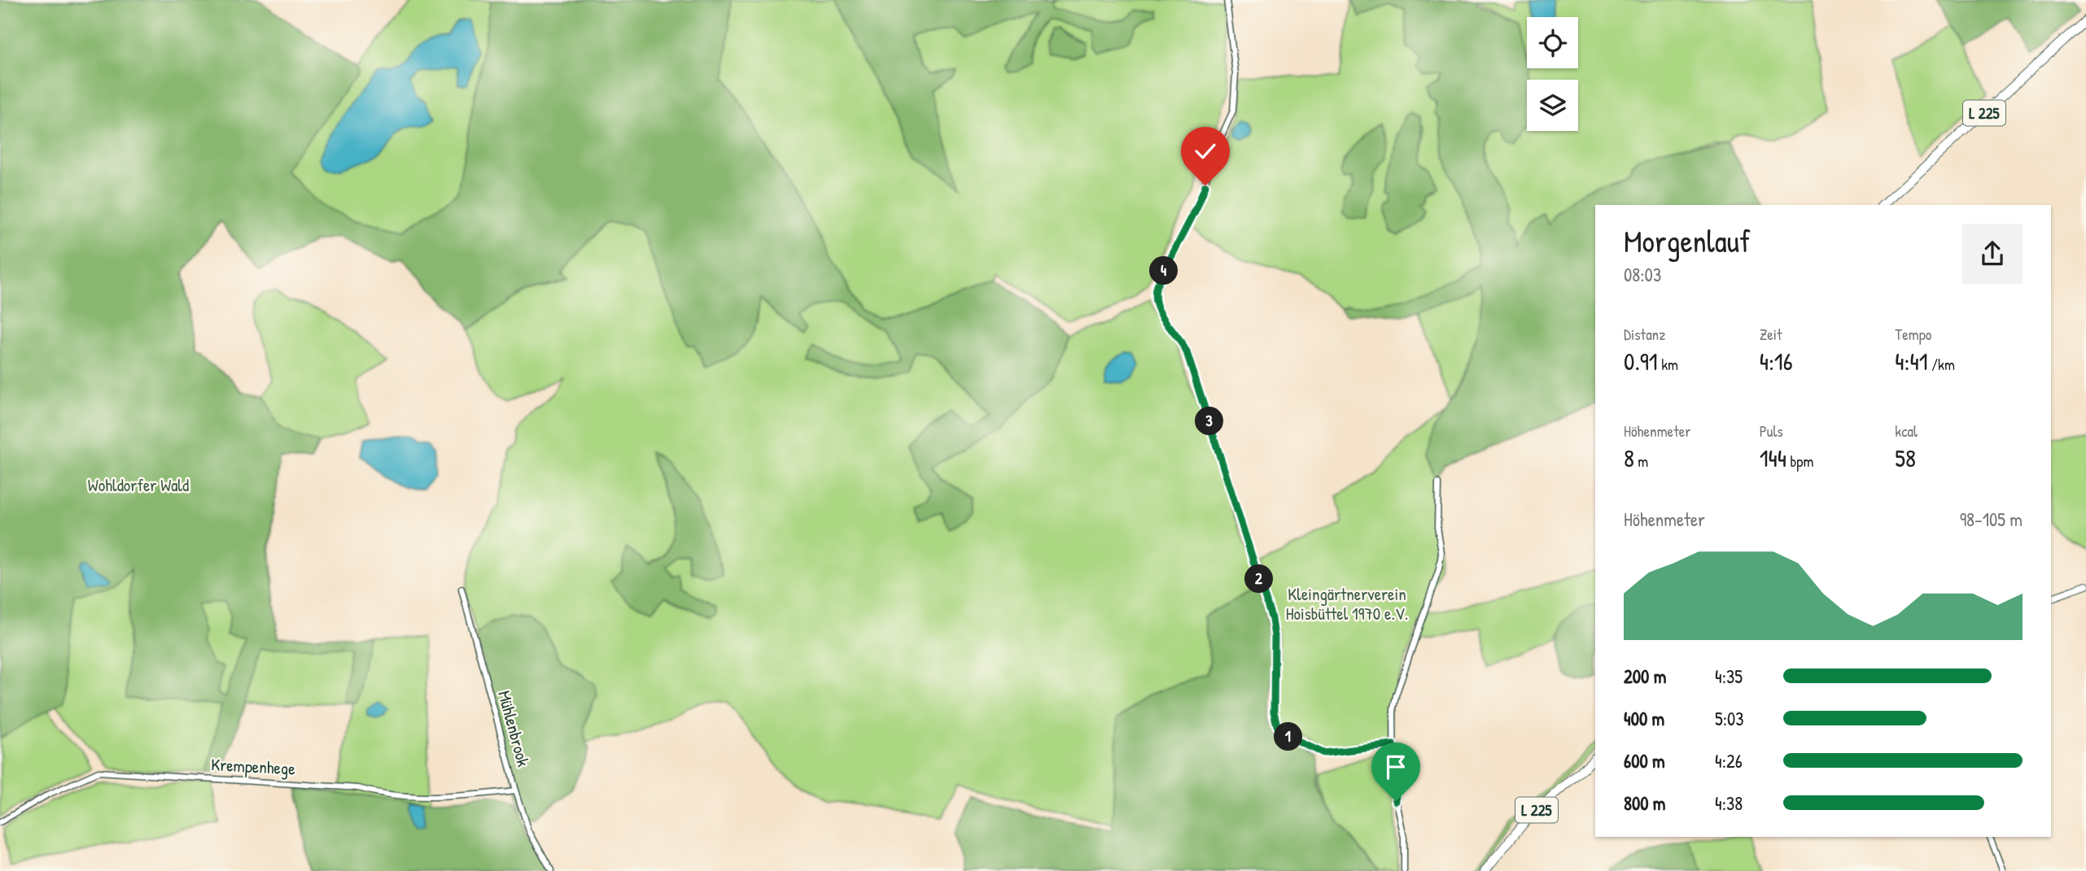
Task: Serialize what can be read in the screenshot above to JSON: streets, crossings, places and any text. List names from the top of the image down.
{
  "streets": {
    "main road": ["L 225"],
    "street": ["Mühlenbrook", "Krempenhege"]
  },
  "crossings": [
    ["Mühlenbrook", "Krempenhege"]
  ],
  "parks": ["Wohldorfer Wald", "Kleingärtnerverein Hoisbüttel 1970 e.V."],
  "page": {
    "heading": ["Morgenlauf", "08:03"],
    "pins": [
      "4",
      "3",
      "2",
      "1"
    ],
    "stats": [
      ["Distanz", "0.91 km"],
      ["Zeit", "4:16"],
      ["Tempo", "4:41 /km"],
      ["Höhenmeter", "8 m"],
      ["Puls", "144 bpm"],
      ["kcal", "58"]
    ],
    "chart": ["Höhenmeter", "98–105 m"],
    "list": [
      {
        "name": "200 m",
        "note": "4:35"
      },
      {
        "name": "400 m",
        "note": "5:03"
      },
      {
        "name": "600 m",
        "note": "4:26"
      },
      {
        "name": "800 m",
        "note": "4:38"
      }
    ]
  }
}
